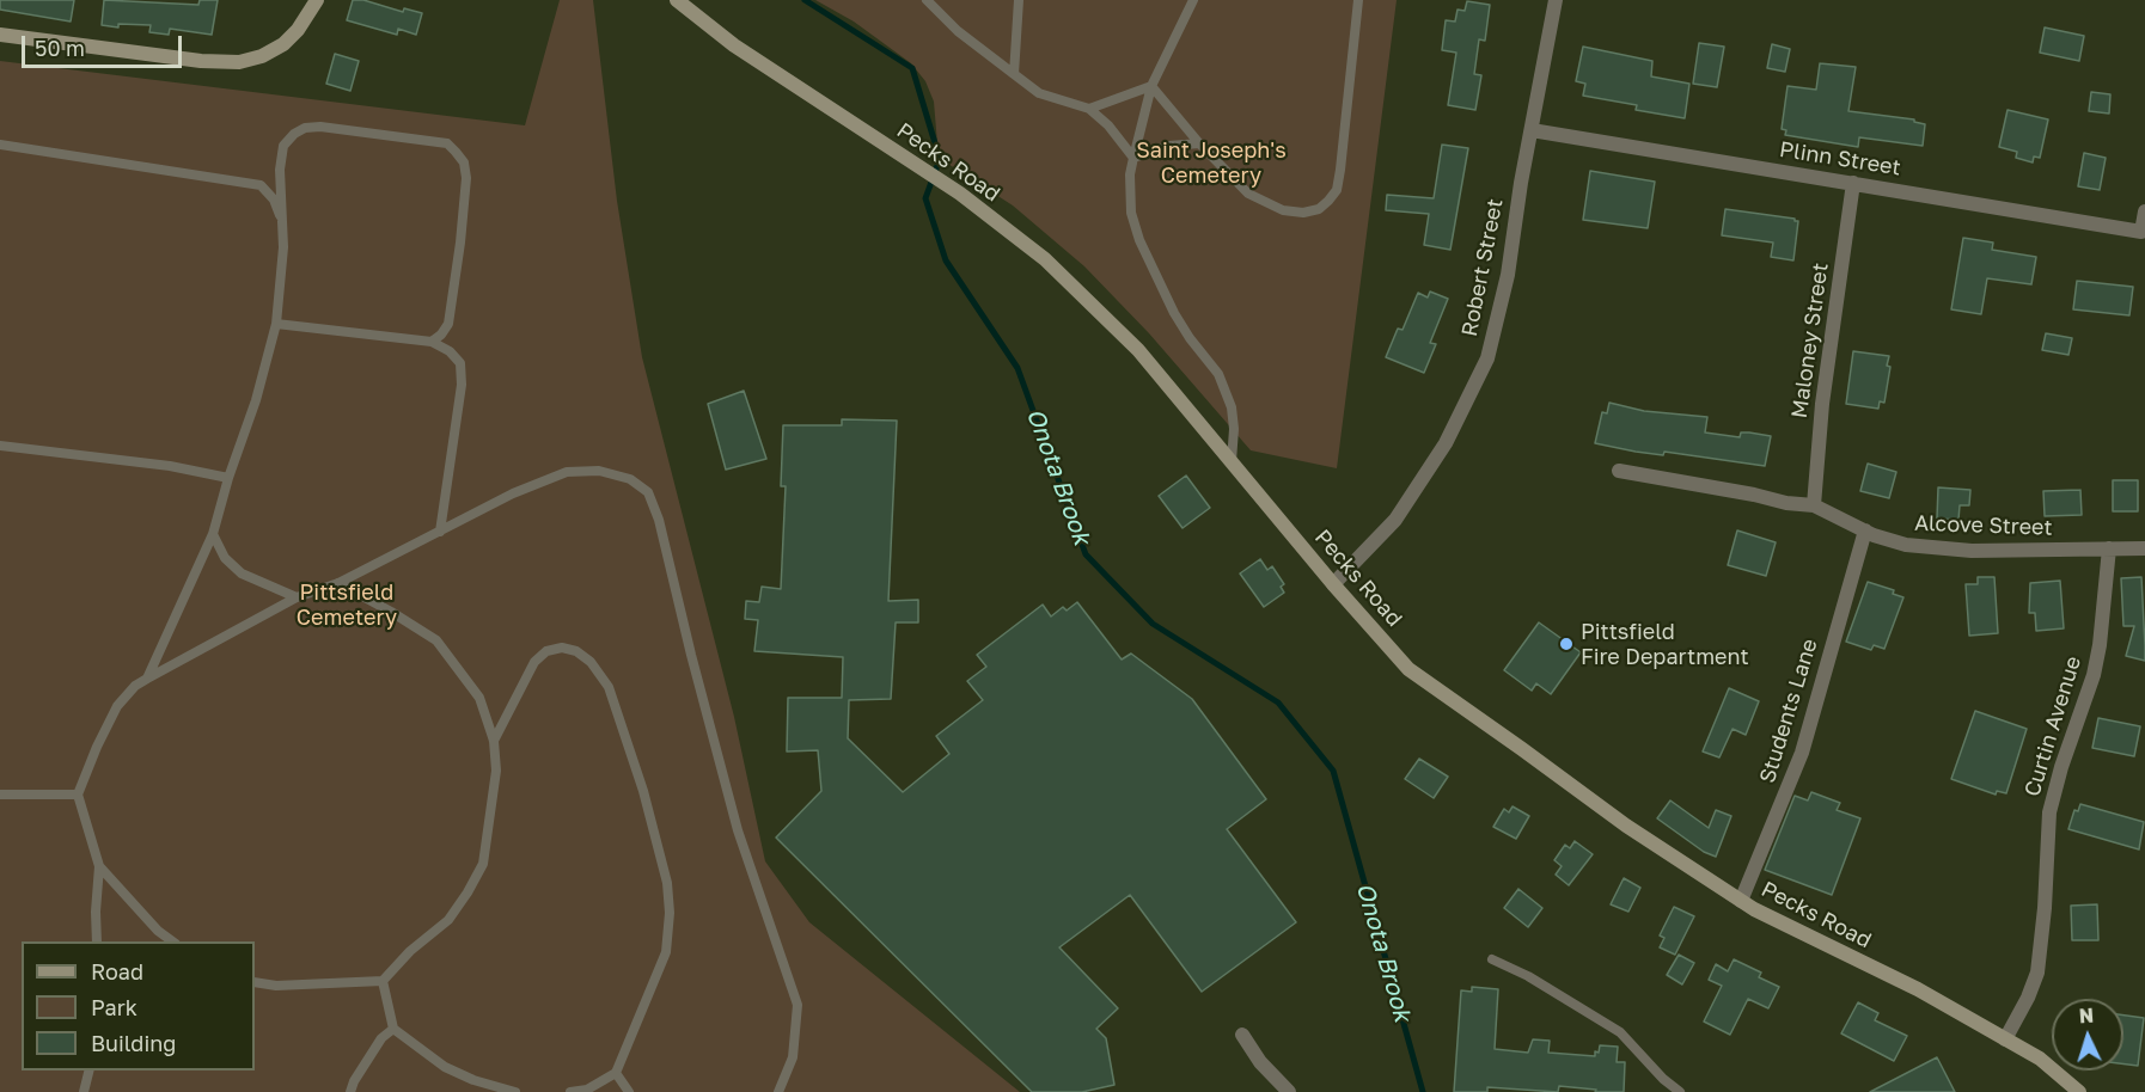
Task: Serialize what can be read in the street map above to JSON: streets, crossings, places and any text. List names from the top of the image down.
{
  "streets": {
    "street": [
      "Plinn Street",
      "Pecks Road",
      "Robert Street",
      "Maloney Street",
      "Alcove Street",
      "Students Lane",
      "Curtin Avenue"
    ]
  },
  "crossings": [
    ["Plinn Street", "Robert Street"],
    ["Plinn Street", "Maloney Street"],
    ["Pecks Road", "Robert Street"],
    ["Pecks Road", "Students Lane"],
    ["Pecks Road", "Curtin Avenue"],
    ["Maloney Street", "Alcove Street"],
    ["Alcove Street", "Students Lane"],
    ["Alcove Street", "Curtin Avenue"]
  ],
  "water": ["Onota Brook"],
  "parks": ["Saint Joseph's Cemetery", "Pittsfield Cemetery"],
  "places": ["Pittsfield Fire Department"],
  "legend": ["Road", "Park", "Building"],
  "scale_bar": "50 m",
  "north": "top"
}
